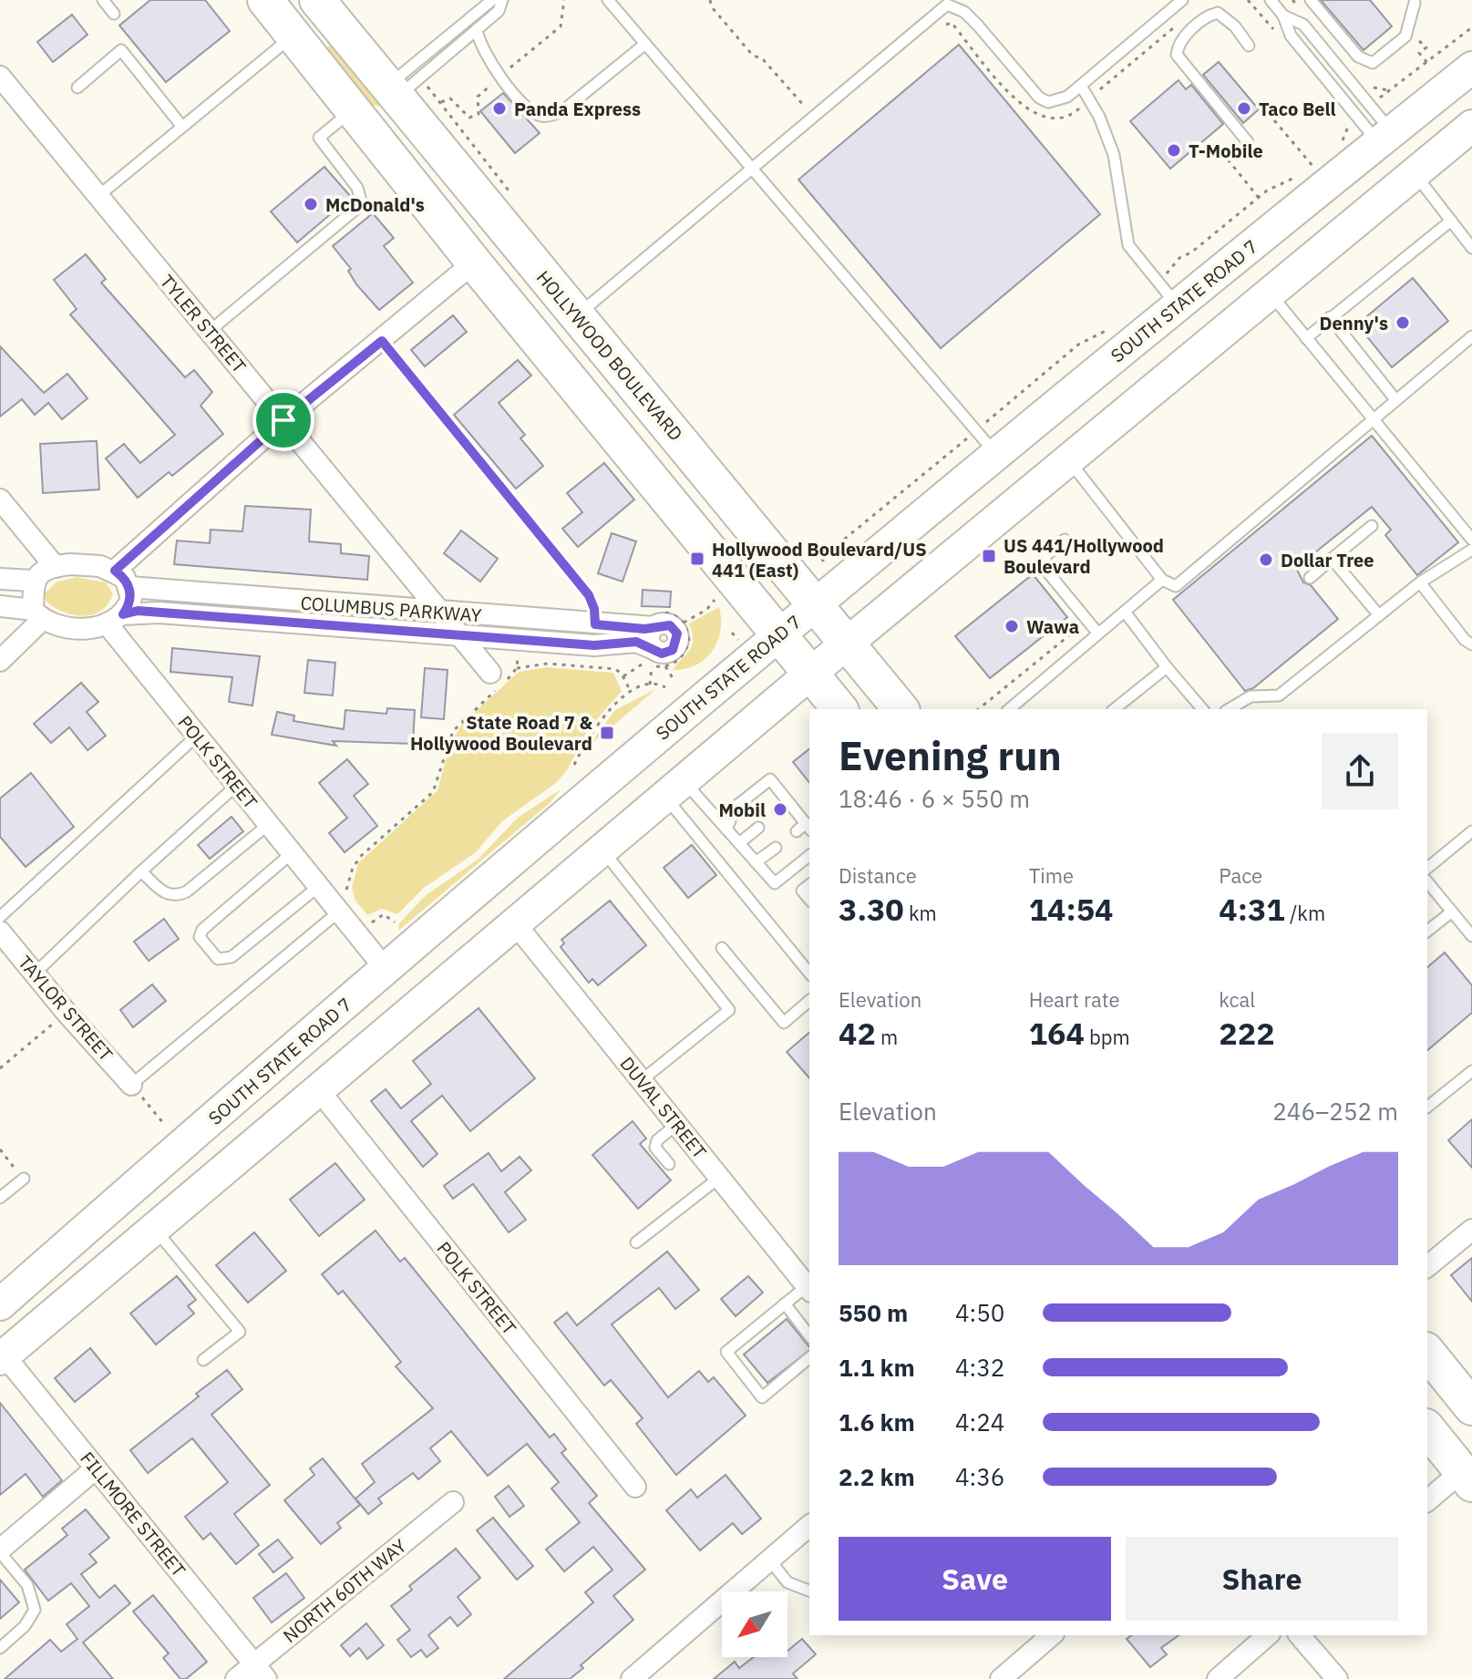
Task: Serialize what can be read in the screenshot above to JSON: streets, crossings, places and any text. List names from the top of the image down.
{
  "streets": {
    "highway": ["HOLLYWOOD BOULEVARD"],
    "main road": ["SOUTH STATE ROAD 7"],
    "street": [
      "TYLER STREET",
      "COLUMBUS PARKWAY",
      "POLK STREET",
      "TAYLOR STREET",
      "DUVAL STREET",
      "FILLMORE STREET",
      "NORTH 60TH WAY"
    ]
  },
  "crossings": [
    ["SOUTH STATE ROAD 7", "HOLLYWOOD BOULEVARD"],
    ["SOUTH STATE ROAD 7", "POLK STREET"],
    ["TYLER STREET", "COLUMBUS PARKWAY"],
    ["COLUMBUS PARKWAY", "POLK STREET"],
    ["FILLMORE STREET", "NORTH 60TH WAY"]
  ],
  "places": {
    "other": [
      "Panda Express",
      "Taco Bell",
      "T-Mobile",
      "McDonald's",
      "Denny's",
      "Dollar Tree",
      "Wawa",
      "Mobil"
    ],
    "transit": ["US 441/Hollywood Boulevard", "Hollywood Boulevard/US 441 (East)", "State Road 7 & Hollywood Boulevard"]
  },
  "north": "bottom left",
  "page": {
    "heading": ["Evening run", "18:46 · 6 × 550 m"],
    "stats": [
      ["Distance", "3.30 km"],
      ["Time", "14:54"],
      ["Pace", "4:31 /km"],
      ["Elevation", "42 m"],
      ["Heart rate", "164 bpm"],
      ["kcal", "222"]
    ],
    "chart": ["Elevation", "246–252 m"],
    "list": [
      {
        "name": "550 m",
        "note": "4:50"
      },
      {
        "name": "1.1 km",
        "note": "4:32"
      },
      {
        "name": "1.6 km",
        "note": "4:24"
      },
      {
        "name": "2.2 km",
        "note": "4:36"
      }
    ],
    "buttons": ["Save", "Share"]
  }
}
